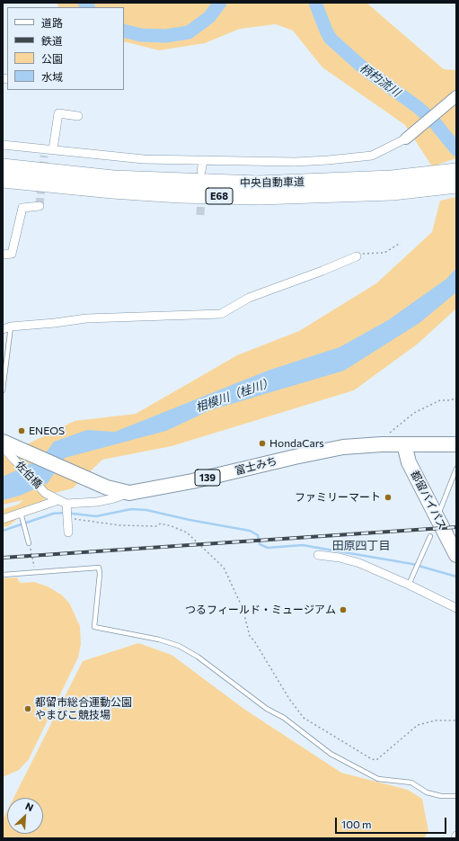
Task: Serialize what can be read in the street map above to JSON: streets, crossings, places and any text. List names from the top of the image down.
{
  "streets": {
    "highway": [
      "中央自動車道",
      "E68",
      "富士みち",
      "139",
      "都留バイパス"
    ],
    "street": ["佐伯橋"]
  },
  "crossings": [
    ["富士みち", "佐伯橋"],
    ["富士みち", "都留バイパス"]
  ],
  "districts": ["田原四丁目"],
  "water": ["柄杓流川", "相模川（桂川）"],
  "places": [
    "ENEOS",
    "HondaCars",
    "ファミリーマート",
    "つるフィールド・ミュージアム",
    "都留市総合運動公園 やまびこ競技場"
  ],
  "legend": [
    "道路",
    "鉄道",
    "公園",
    "水域"
  ],
  "scale_bar": "100 m",
  "north": "top right"
}
